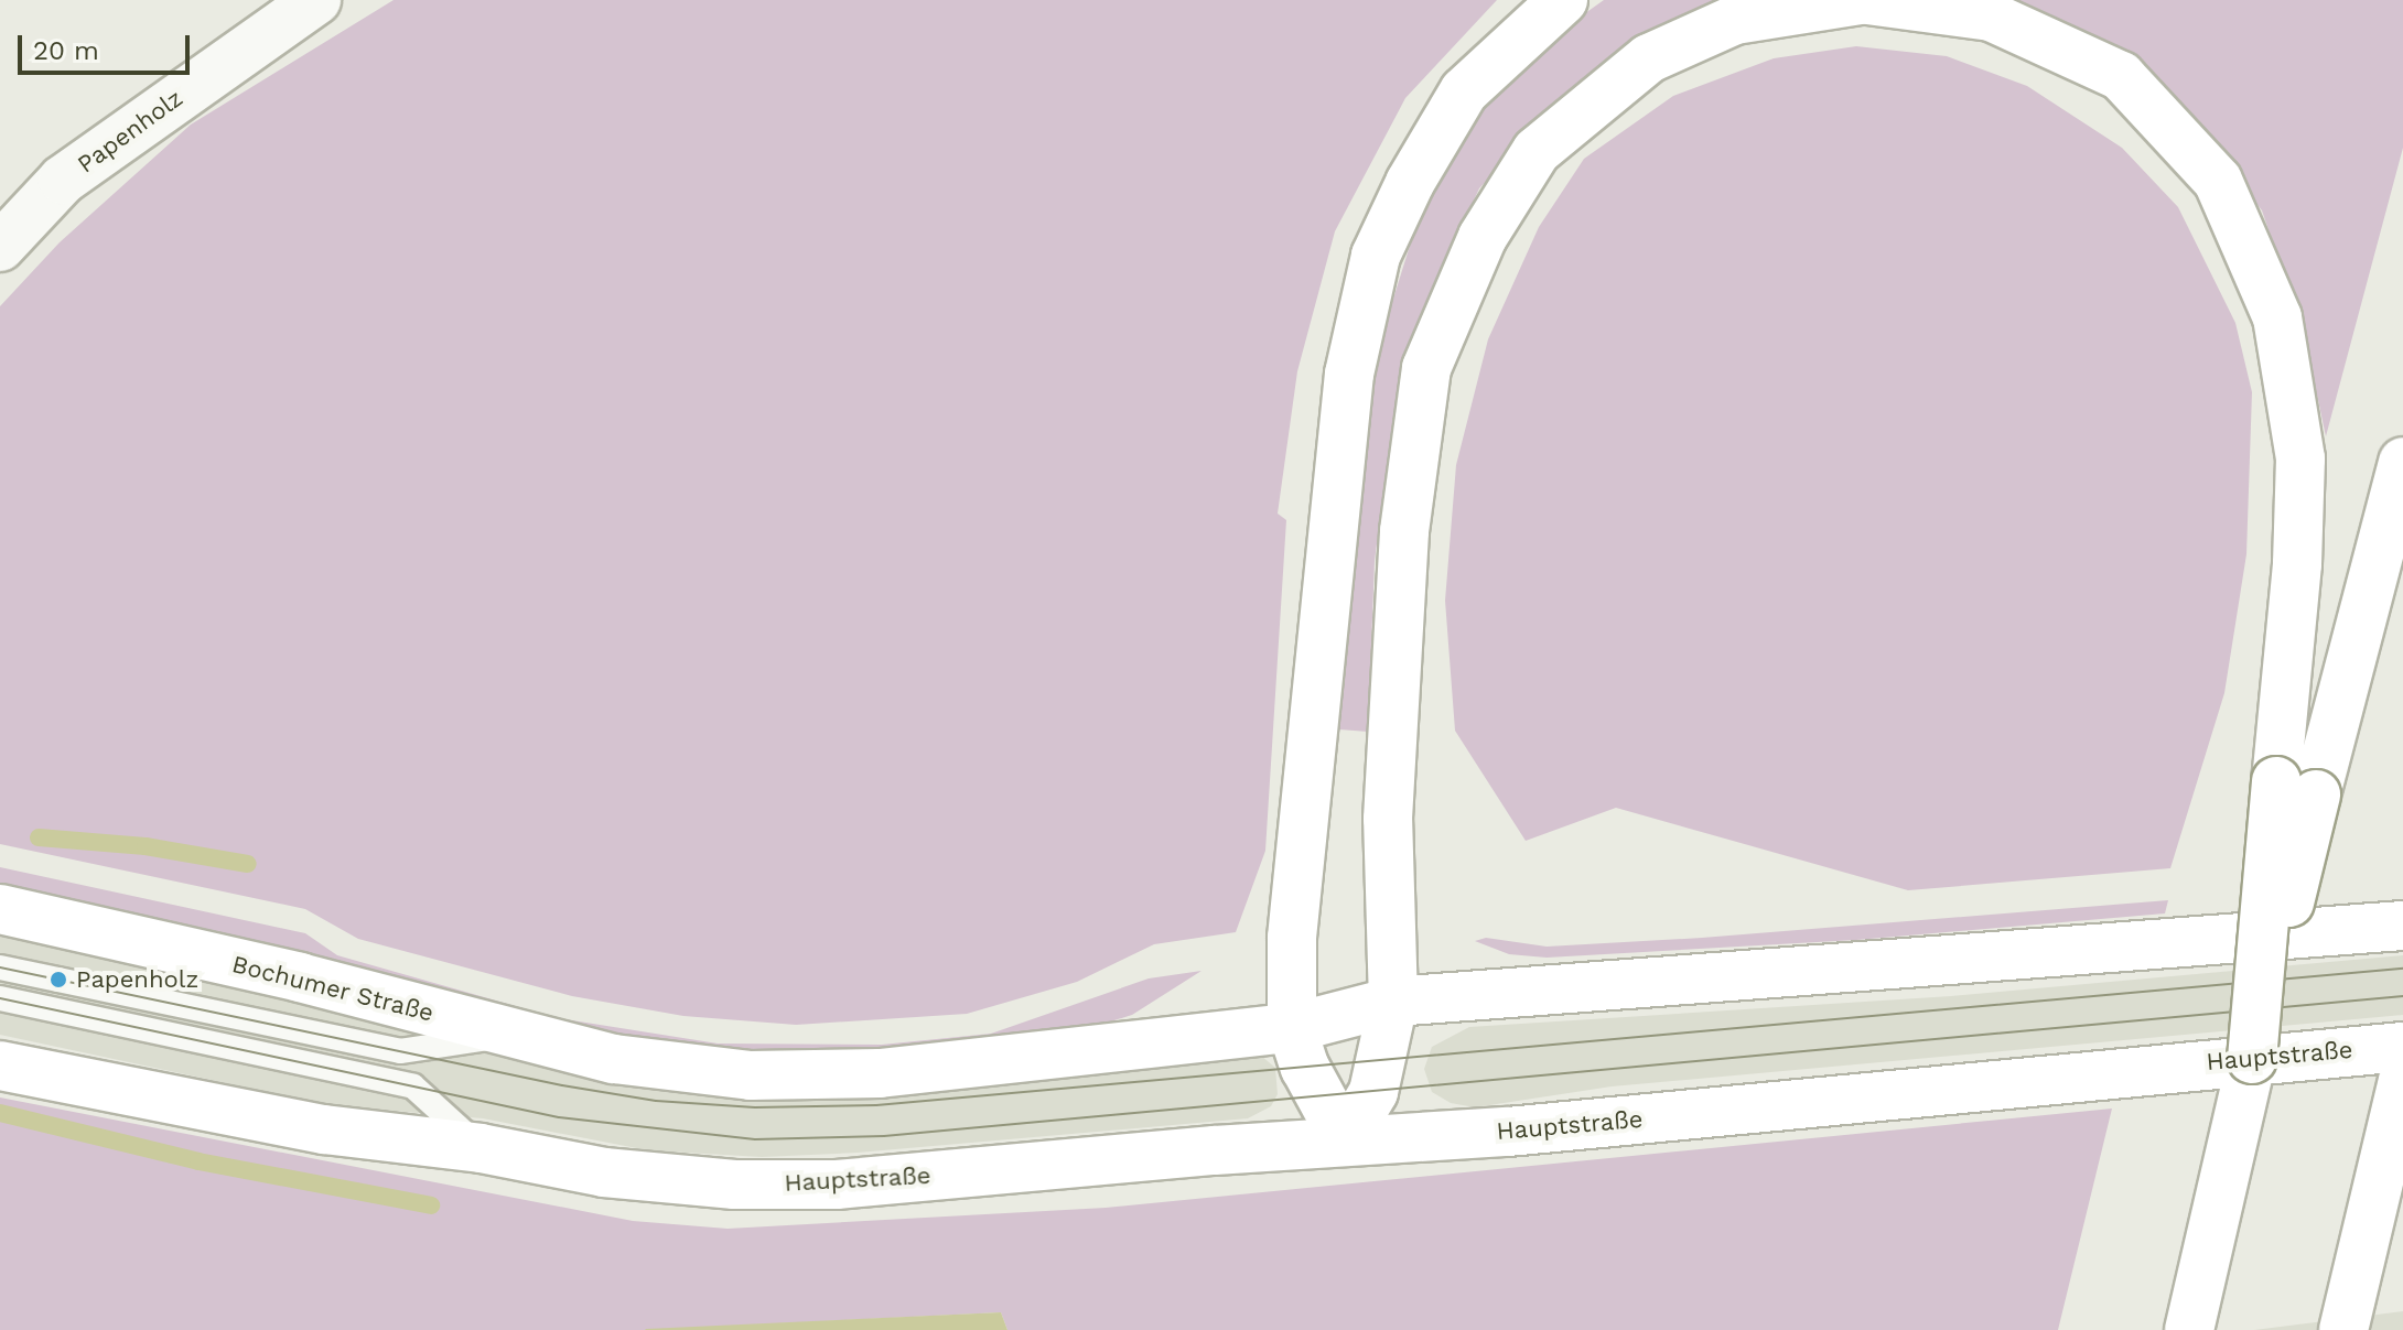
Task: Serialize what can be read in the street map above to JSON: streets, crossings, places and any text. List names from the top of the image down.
{
  "streets": {
    "main road": ["Bochumer Straße", "Hauptstraße"],
    "street": ["Papenholz"]
  },
  "places": ["Papenholz"],
  "scale_bar": "20 m"
}
